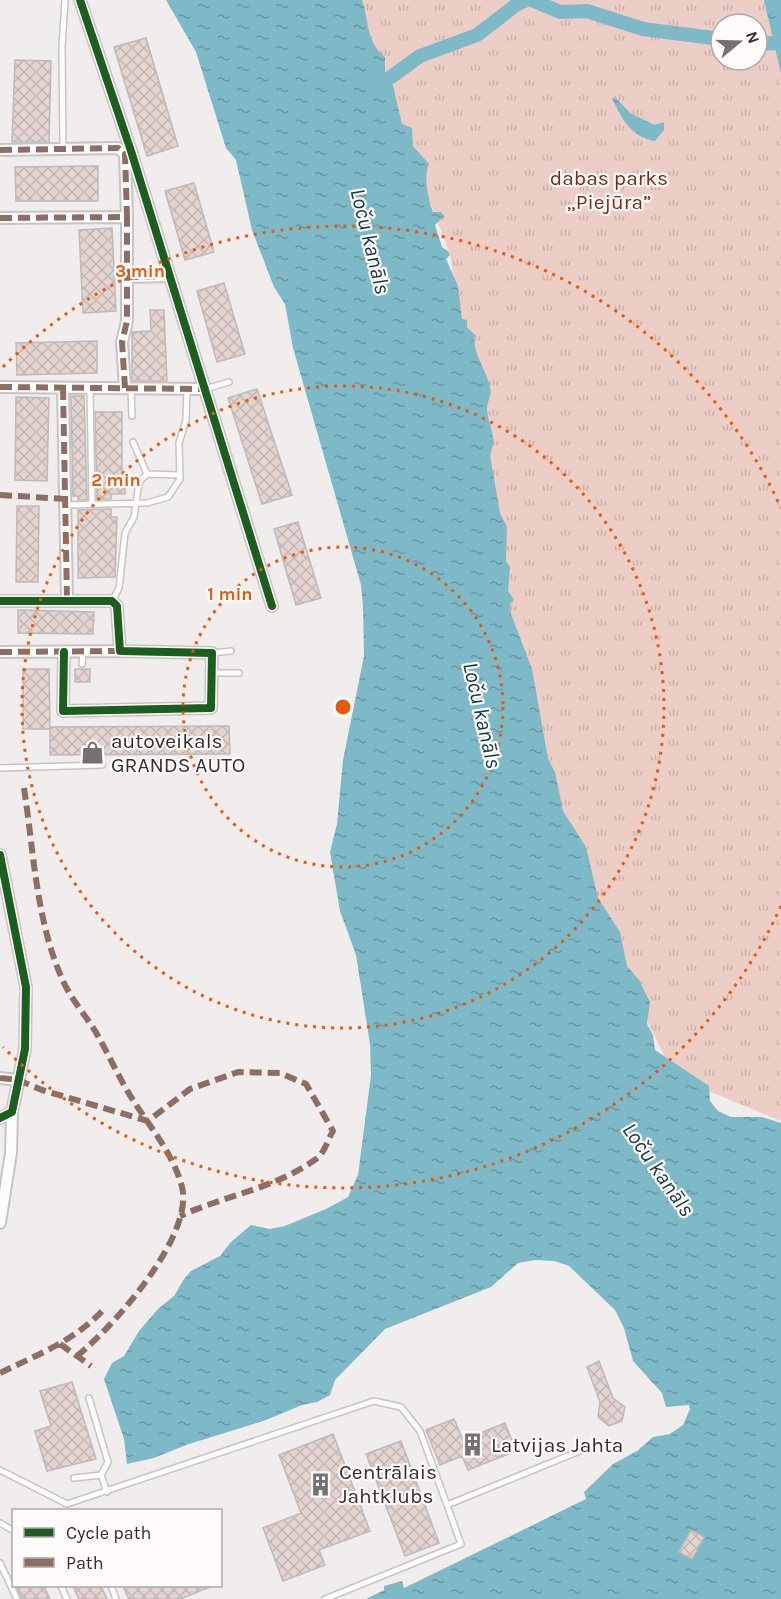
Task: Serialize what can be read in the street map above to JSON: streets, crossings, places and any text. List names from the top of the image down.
{
  "water": ["Loču kanāls"],
  "parks": ["dabas parks „Piejūra”"],
  "places": {
    "shop": ["autoveikals GRANDS AUTO"],
    "building": ["Latvijas Jahta", "Centrālais Jahtklubs"]
  },
  "legend": ["Cycle path", "Path"],
  "north": "right",
  "rings": ["3 min", "2 min", "1 min"]
}
